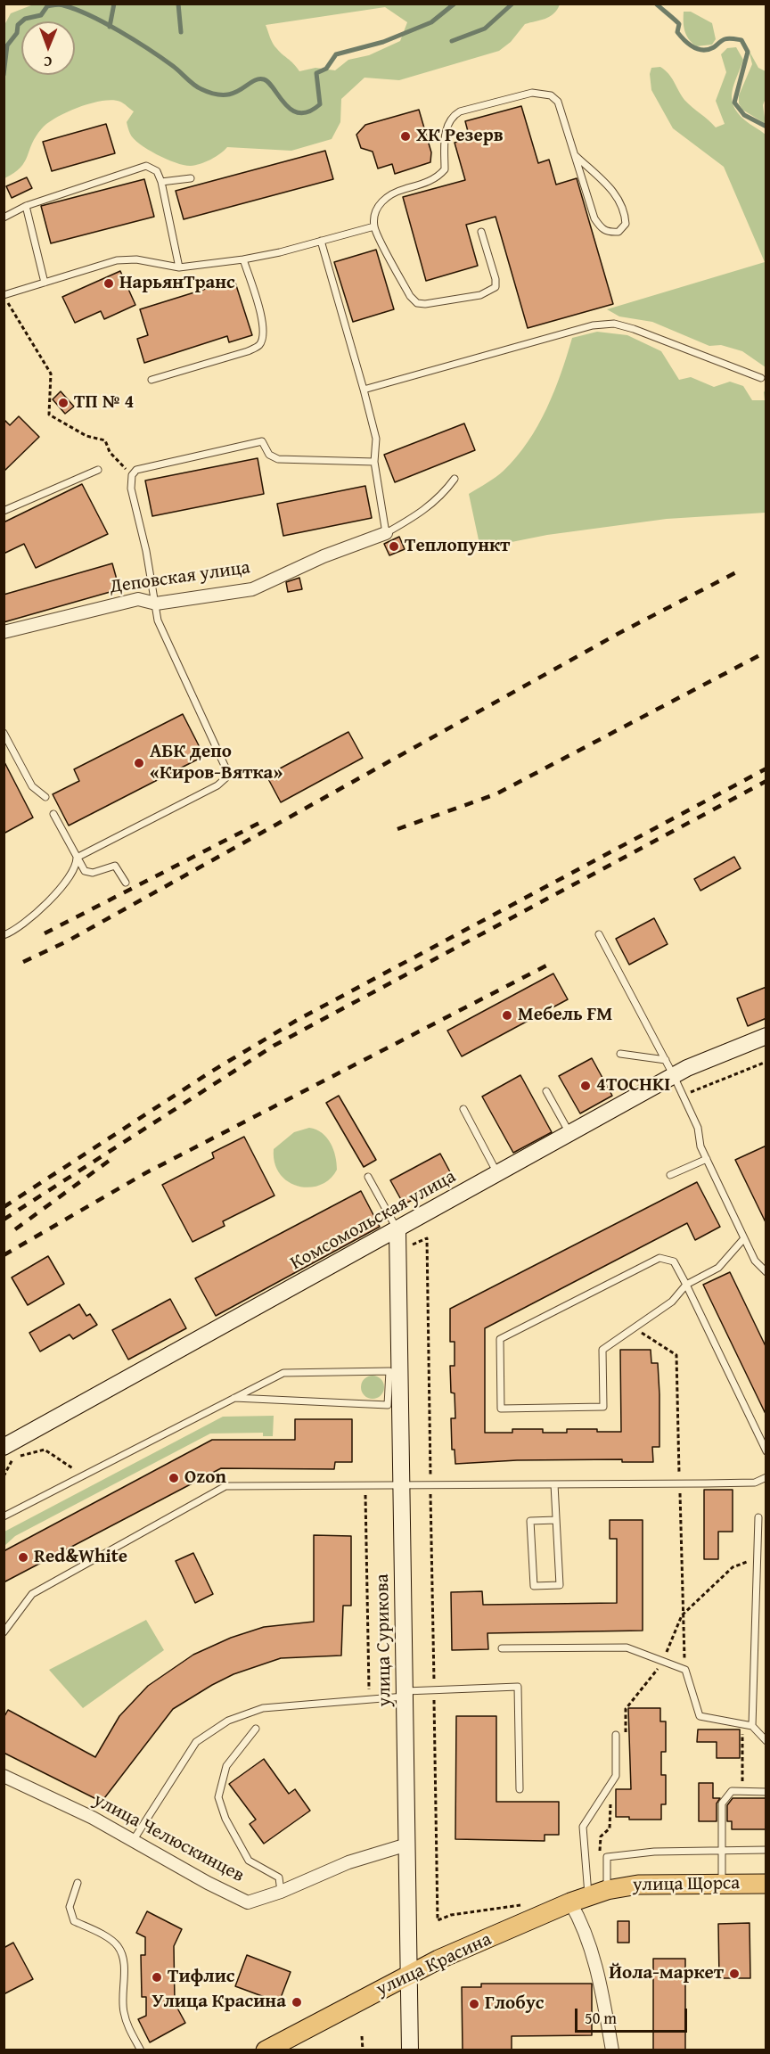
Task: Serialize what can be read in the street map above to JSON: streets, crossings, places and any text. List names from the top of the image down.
{
  "streets": {
    "main road": [
      "Комсомольская улица",
      "улица Сурикова",
      "улица Щорса",
      "улица Красина"
    ],
    "street": ["Деповская улица", "улица Челюскинцев"]
  },
  "crossings": [
    ["Комсомольская улица", "улица Сурикова"],
    ["улица Сурикова", "улица Челюскинцев"],
    ["улица Сурикова", "улица Красина"],
    ["улица Щорса", "улица Красина"]
  ],
  "places": [
    "ХК Резерв",
    "НарьянТранс",
    "ТП № 4",
    "Теплопункт",
    "АБК депо «Киров-Вятка»",
    "Мебель FM",
    "4TOCHKI",
    "Ozon",
    "Red&White",
    "Йола-маркет",
    "Тифлис",
    "Улица Красина",
    "Глобус"
  ],
  "scale_bar": "50 m",
  "north": "bottom"
}
